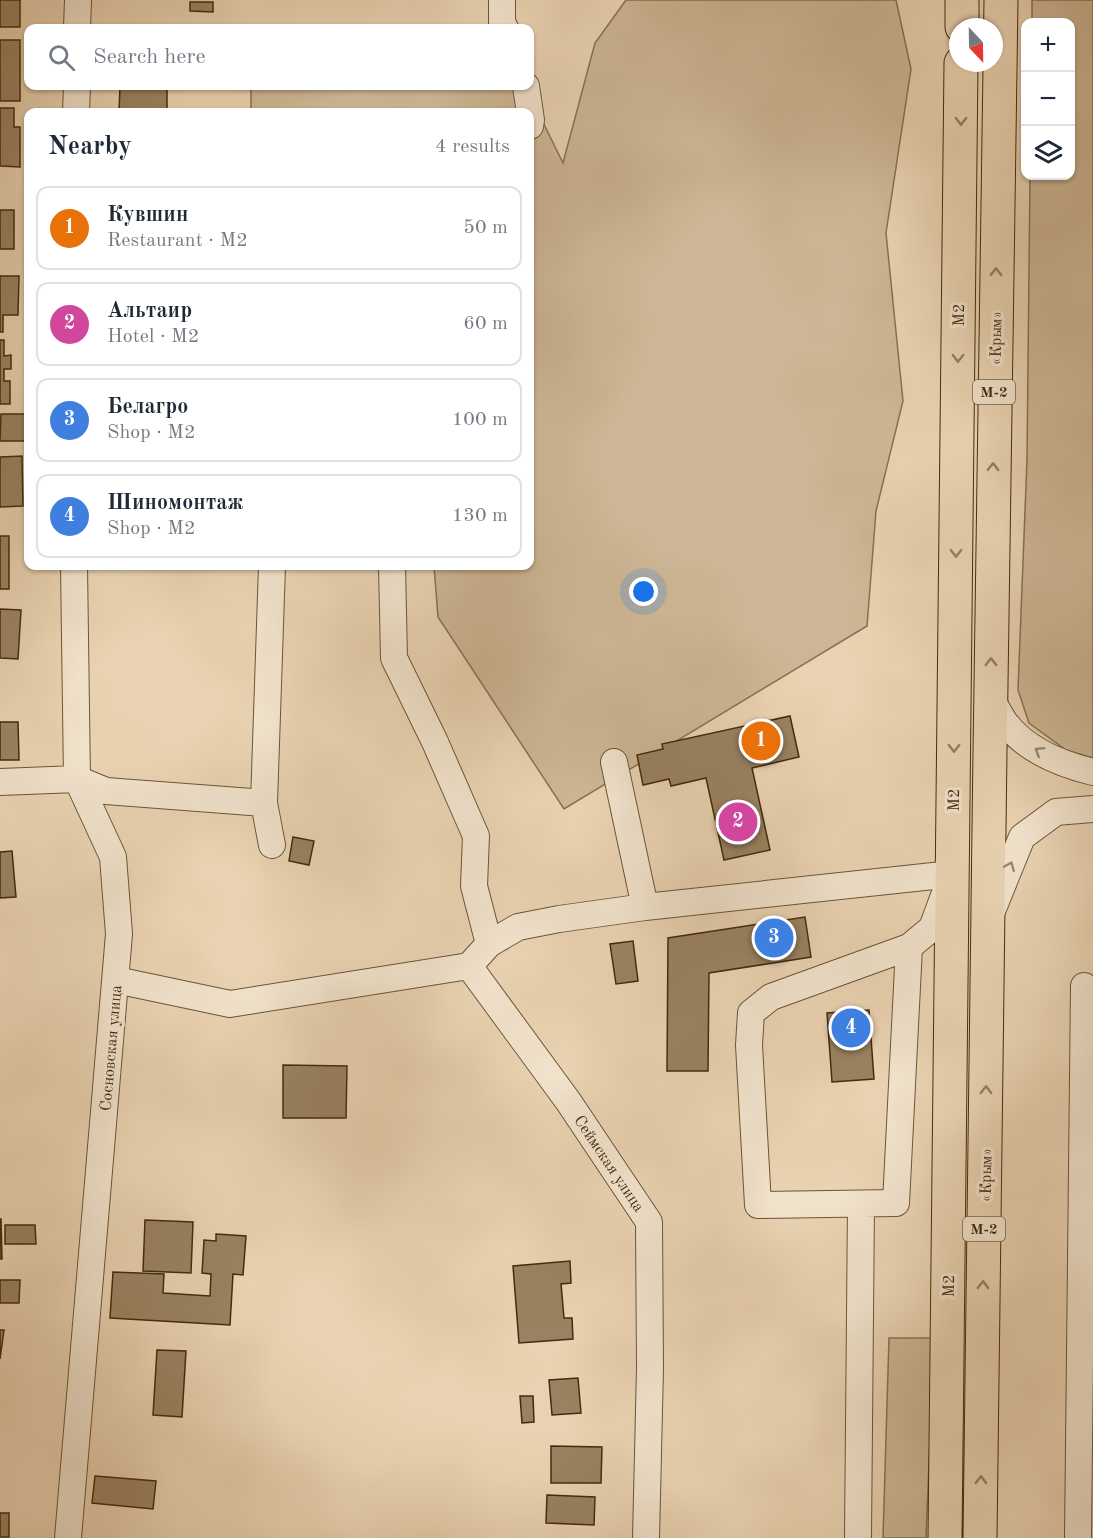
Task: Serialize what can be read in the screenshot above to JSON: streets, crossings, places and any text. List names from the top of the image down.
{
  "streets": {
    "highway": ["М2", "«Крым»", "М-2"],
    "street": ["Сосновская улица", "Сеймская улица"]
  },
  "one_way": ["М2", "«Крым»"],
  "north": "bottom",
  "page": {
    "map_buttons": ["+", "−"],
    "search": "Search here",
    "heading": ["Nearby", "4 results"],
    "list": [
      {
        "mark": "1",
        "name": "Кувшин",
        "note": "Restaurant · М2",
        "value": "50 m"
      },
      {
        "mark": "2",
        "name": "Альтаир",
        "note": "Hotel · М2",
        "value": "60 m"
      },
      {
        "mark": "3",
        "name": "Белагро",
        "note": "Shop · М2",
        "value": "100 m"
      },
      {
        "mark": "4",
        "name": "Шиномонтаж",
        "note": "Shop · М2",
        "value": "130 m"
      }
    ],
    "pins": [
      "1",
      "2",
      "3",
      "4"
    ]
  }
}
